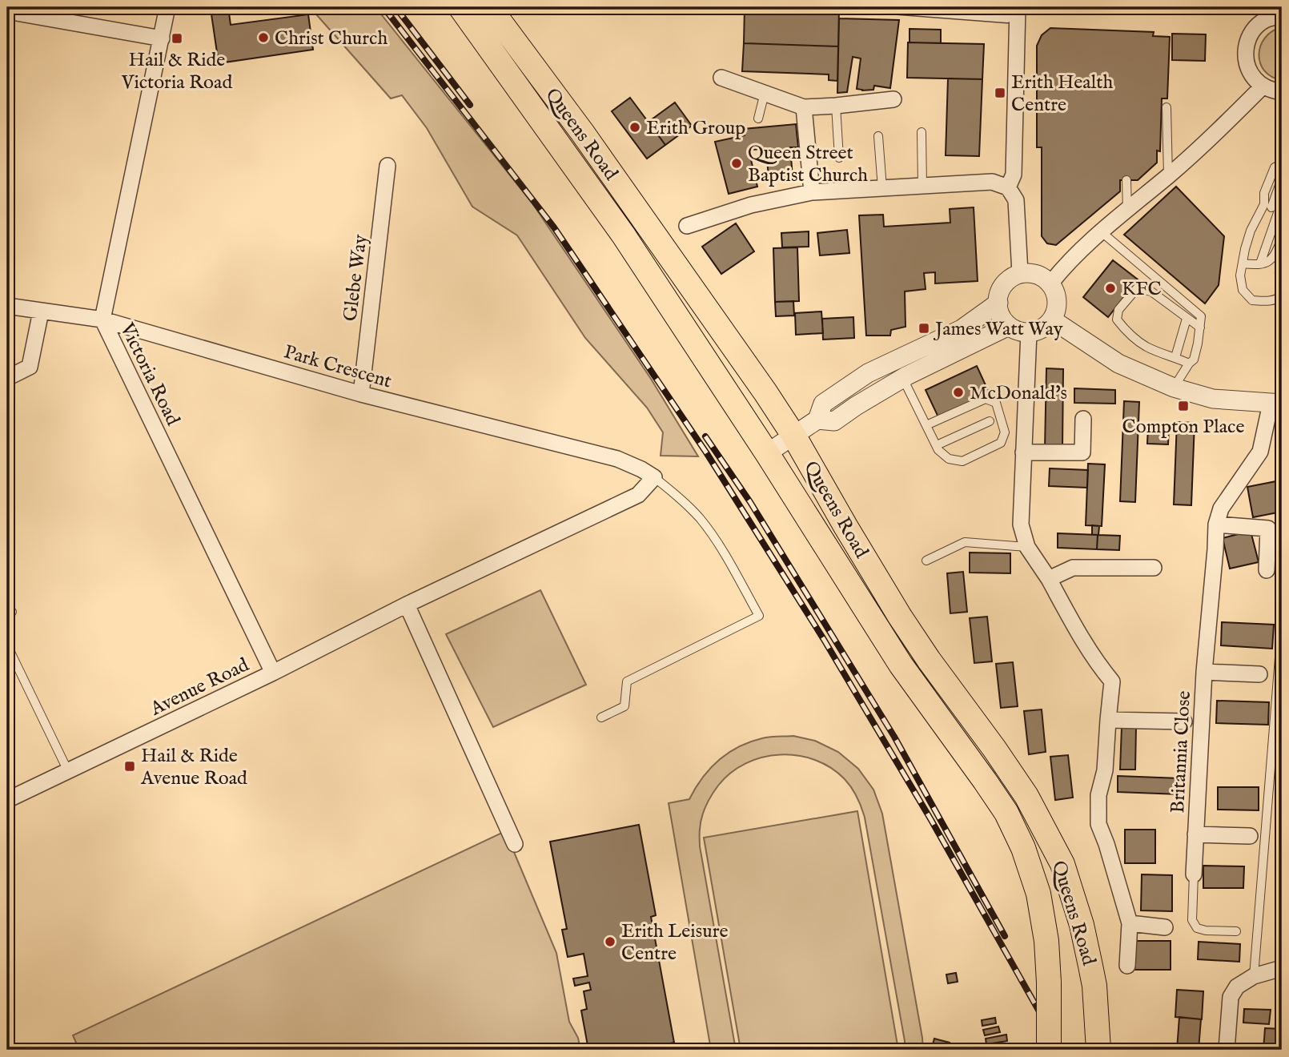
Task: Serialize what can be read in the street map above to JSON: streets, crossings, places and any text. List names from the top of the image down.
{
  "streets": {
    "main road": ["Queens Road"],
    "street": [
      "Glebe Way",
      "Park Crescent",
      "Victoria Road",
      "Avenue Road",
      "Britannia Close"
    ]
  },
  "crossings": [
    ["Glebe Way", "Park Crescent"],
    ["Park Crescent", "Victoria Road"],
    ["Park Crescent", "Avenue Road"],
    ["Victoria Road", "Avenue Road"]
  ],
  "places": {
    "other": [
      "Christ Church",
      "Erith Group",
      "Queen Street Baptist Church",
      "KFC",
      "McDonald's",
      "Erith Leisure Centre"
    ],
    "transit": [
      "Hail & Ride Victoria Road",
      "Erith Health Centre",
      "James Watt Way",
      "Compton Place",
      "Hail & Ride Avenue Road"
    ]
  }
}
